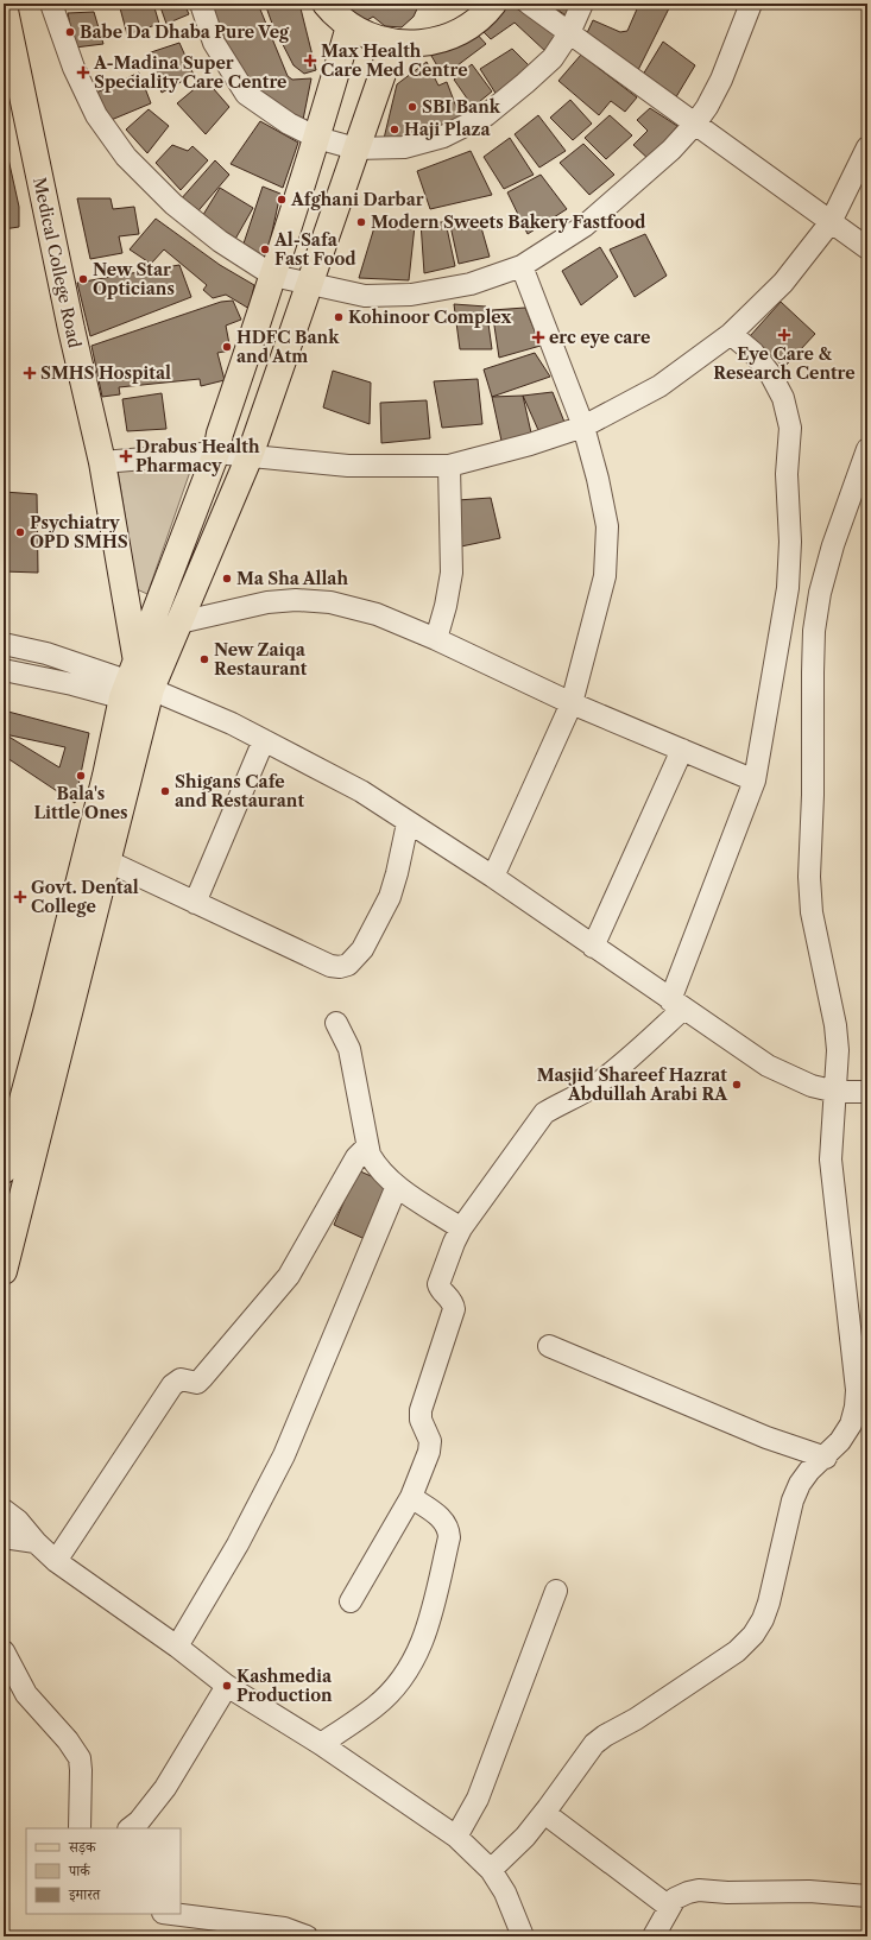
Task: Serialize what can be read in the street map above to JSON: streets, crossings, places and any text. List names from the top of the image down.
{
  "streets": {
    "main road": ["Medical College Road"]
  },
  "places": {
    "other": [
      "Babe Da Dhaba Pure Veg",
      "SBI Bank",
      "Haji Plaza",
      "Afghani Darbar",
      "Modern Sweets Bakery Fastfood",
      "Al-Safa Fast Food",
      "New Star Opticians",
      "Kohinoor Complex",
      "HDFC Bank and Atm",
      "Psychiatry OPD SMHS",
      "Ma Sha Allah",
      "New Zaiqa Restaurant",
      "Bala's Little Ones",
      "Shigans Cafe and Restaurant",
      "Masjid Shareef Hazrat Abdullah Arabi RA",
      "Kashmedia Production"
    ],
    "health": [
      "Max Health Care Med Centre",
      "A-Madina Super Speciality Care Centre",
      "Eye Care & Research Centre",
      "erc eye care",
      "SMHS Hospital",
      "Drabus Health Pharmacy",
      "Govt. Dental College"
    ]
  },
  "legend": ["सड़क", "पार्क", "इमारत"]
}
